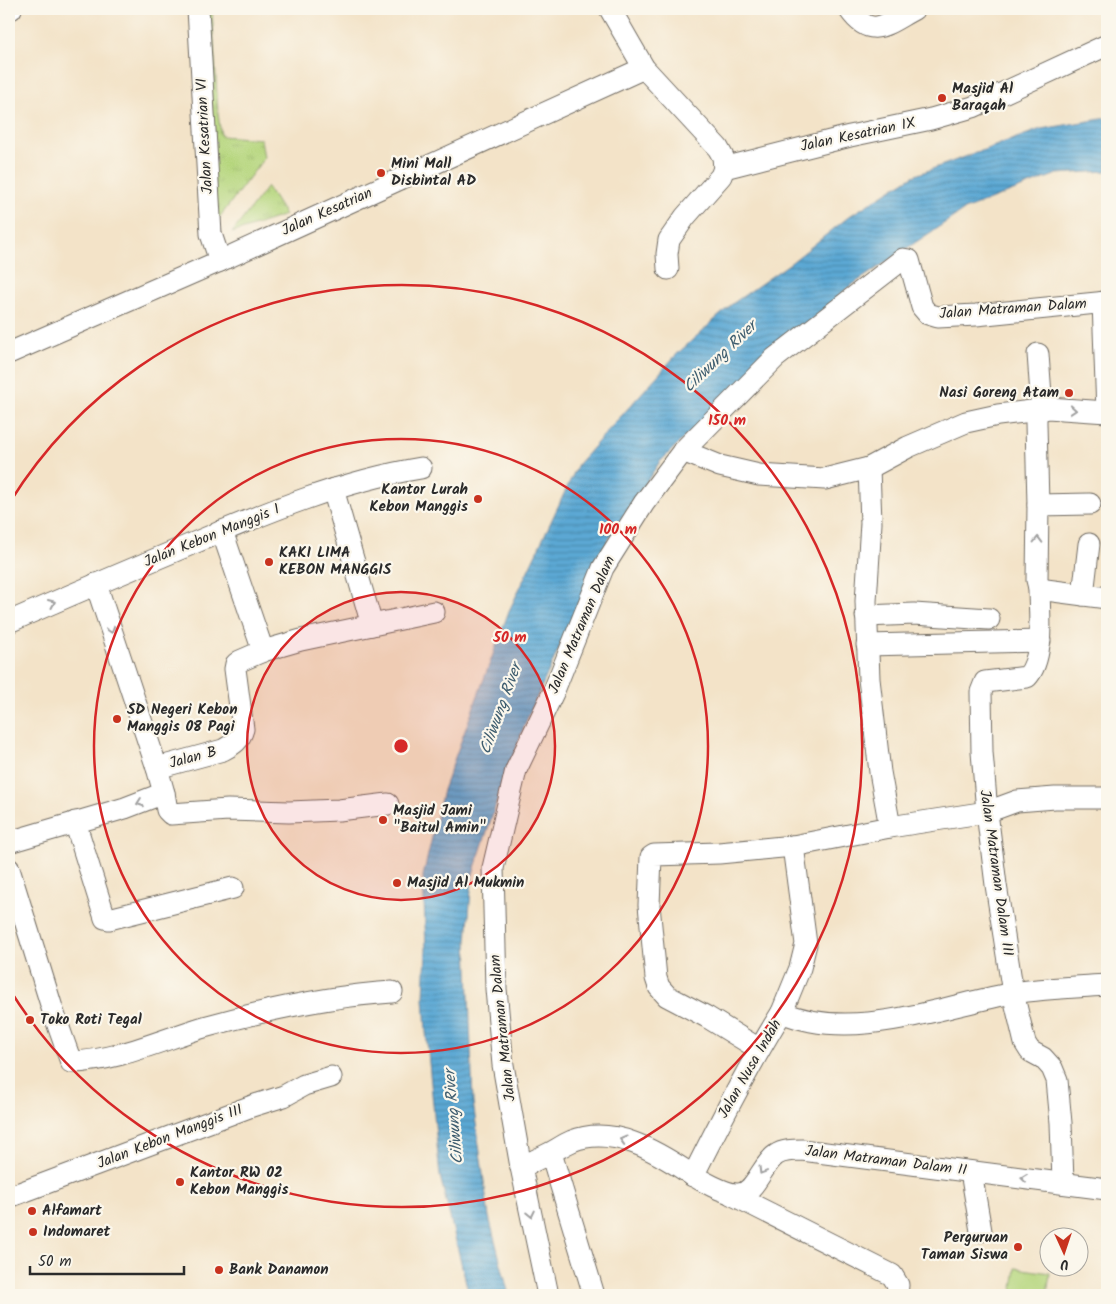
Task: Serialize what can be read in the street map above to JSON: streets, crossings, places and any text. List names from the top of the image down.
{
  "streets": {
    "street": [
      "Jalan Kesatrian IX",
      "Jalan Kesatrian VI",
      "Jalan Kesatrian",
      "Jalan Matraman Dalam",
      "Jalan Kebon Manggis I",
      "Jalan B",
      "Jalan Matraman Dalam III",
      "Jalan Nusa Indah",
      "Jalan Kebon Manggis III",
      "Jalan Matraman Dalam II"
    ]
  },
  "crossings": [
    ["Jalan Kesatrian VI", "Jalan Kesatrian"],
    ["Jalan Matraman Dalam III", "Jalan Nusa Indah"],
    ["Jalan Matraman Dalam III", "Jalan Matraman Dalam II"]
  ],
  "one_way": ["Jalan Matraman Dalam II"],
  "water": ["Ciliwung River"],
  "places": [
    "Masjid Al Baraqah",
    "Mini Mall Disbintal AD",
    "Nasi Goreng Atam",
    "Kantor Lurah Kebon Manggis",
    "KAKI LIMA KEBON MANGGIS",
    "SD Negeri Kebon Manggis 08 Pagi",
    "Masjid Jami \"Baitul Amin\"",
    "Masjid Al Mukmin",
    "Toko Roti Tegal",
    "Kantor RW 02 Kebon Manggis",
    "Alfamart",
    "Indomaret",
    "Perguruan Taman Siswa",
    "Bank Danamon"
  ],
  "scale_bar": "50 m",
  "north": "bottom",
  "rings": ["150 m", "100 m", "50 m"]
}
